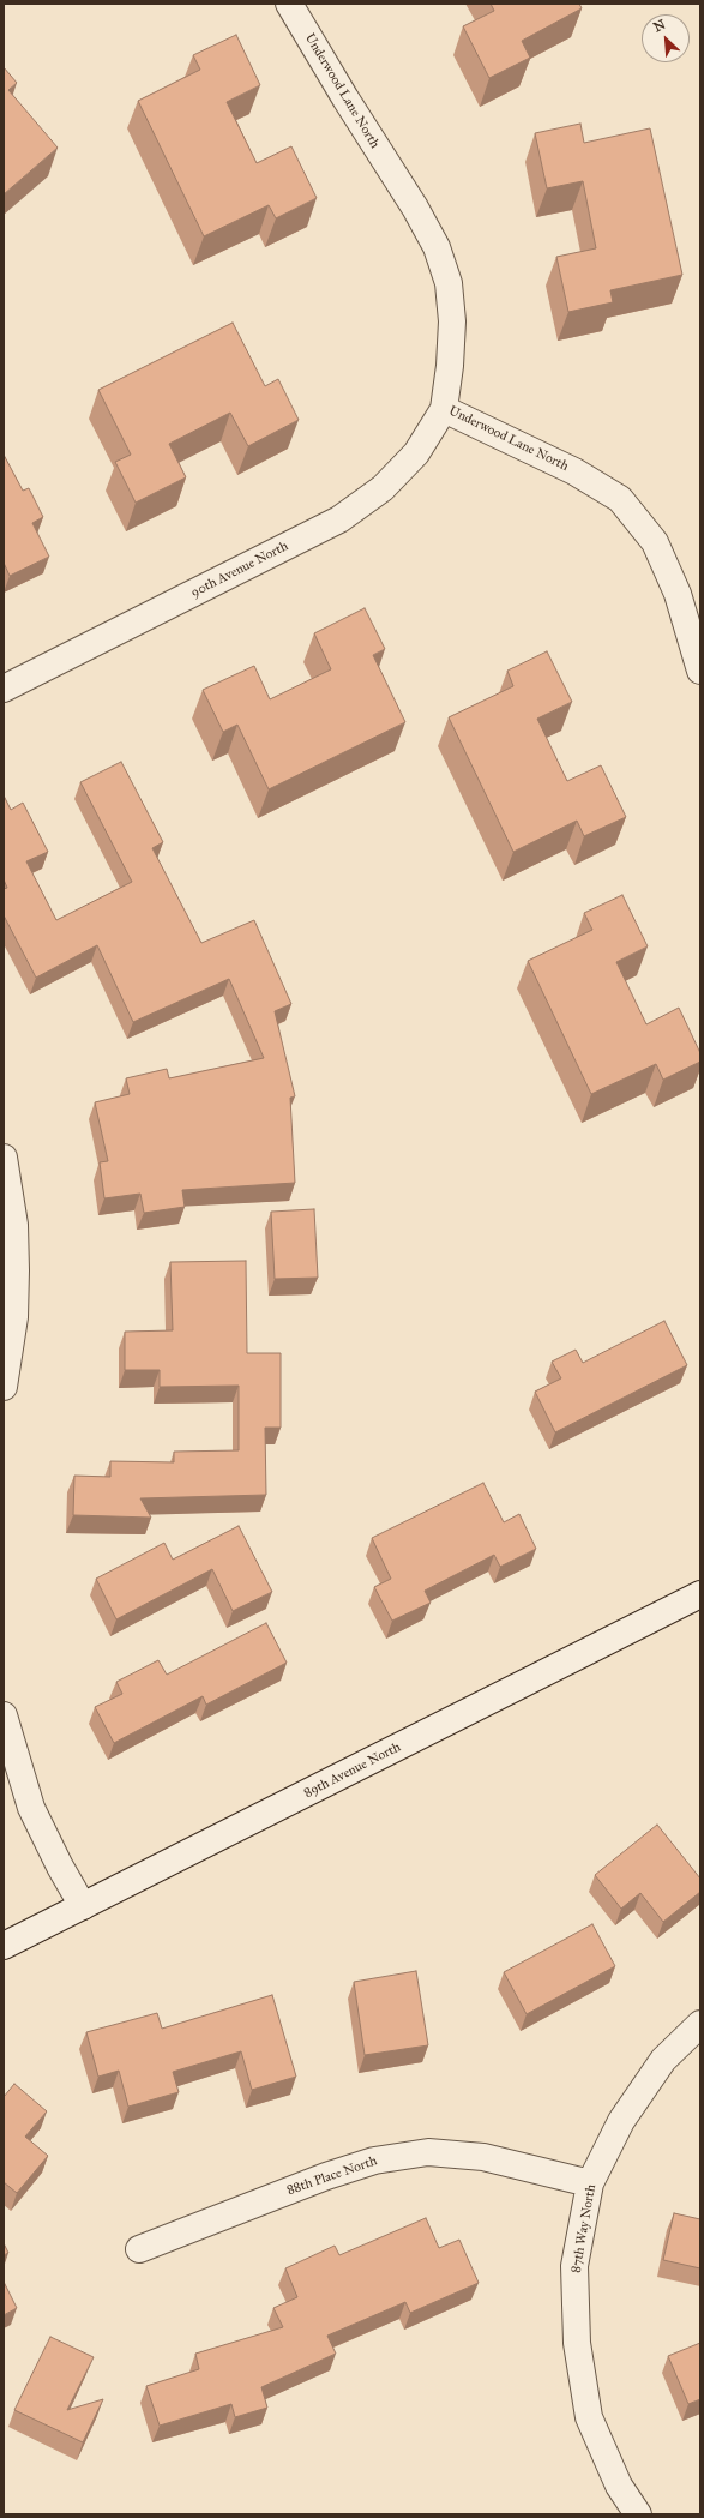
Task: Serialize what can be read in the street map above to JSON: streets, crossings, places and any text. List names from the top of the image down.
{
  "streets": {
    "street": [
      "Underwood Lane North",
      "90th Avenue North",
      "89th Avenue North",
      "88th Place North",
      "87th Way North"
    ]
  },
  "crossings": [
    ["Underwood Lane North", "90th Avenue North"],
    ["88th Place North", "87th Way North"]
  ],
  "north": "top left"
}
